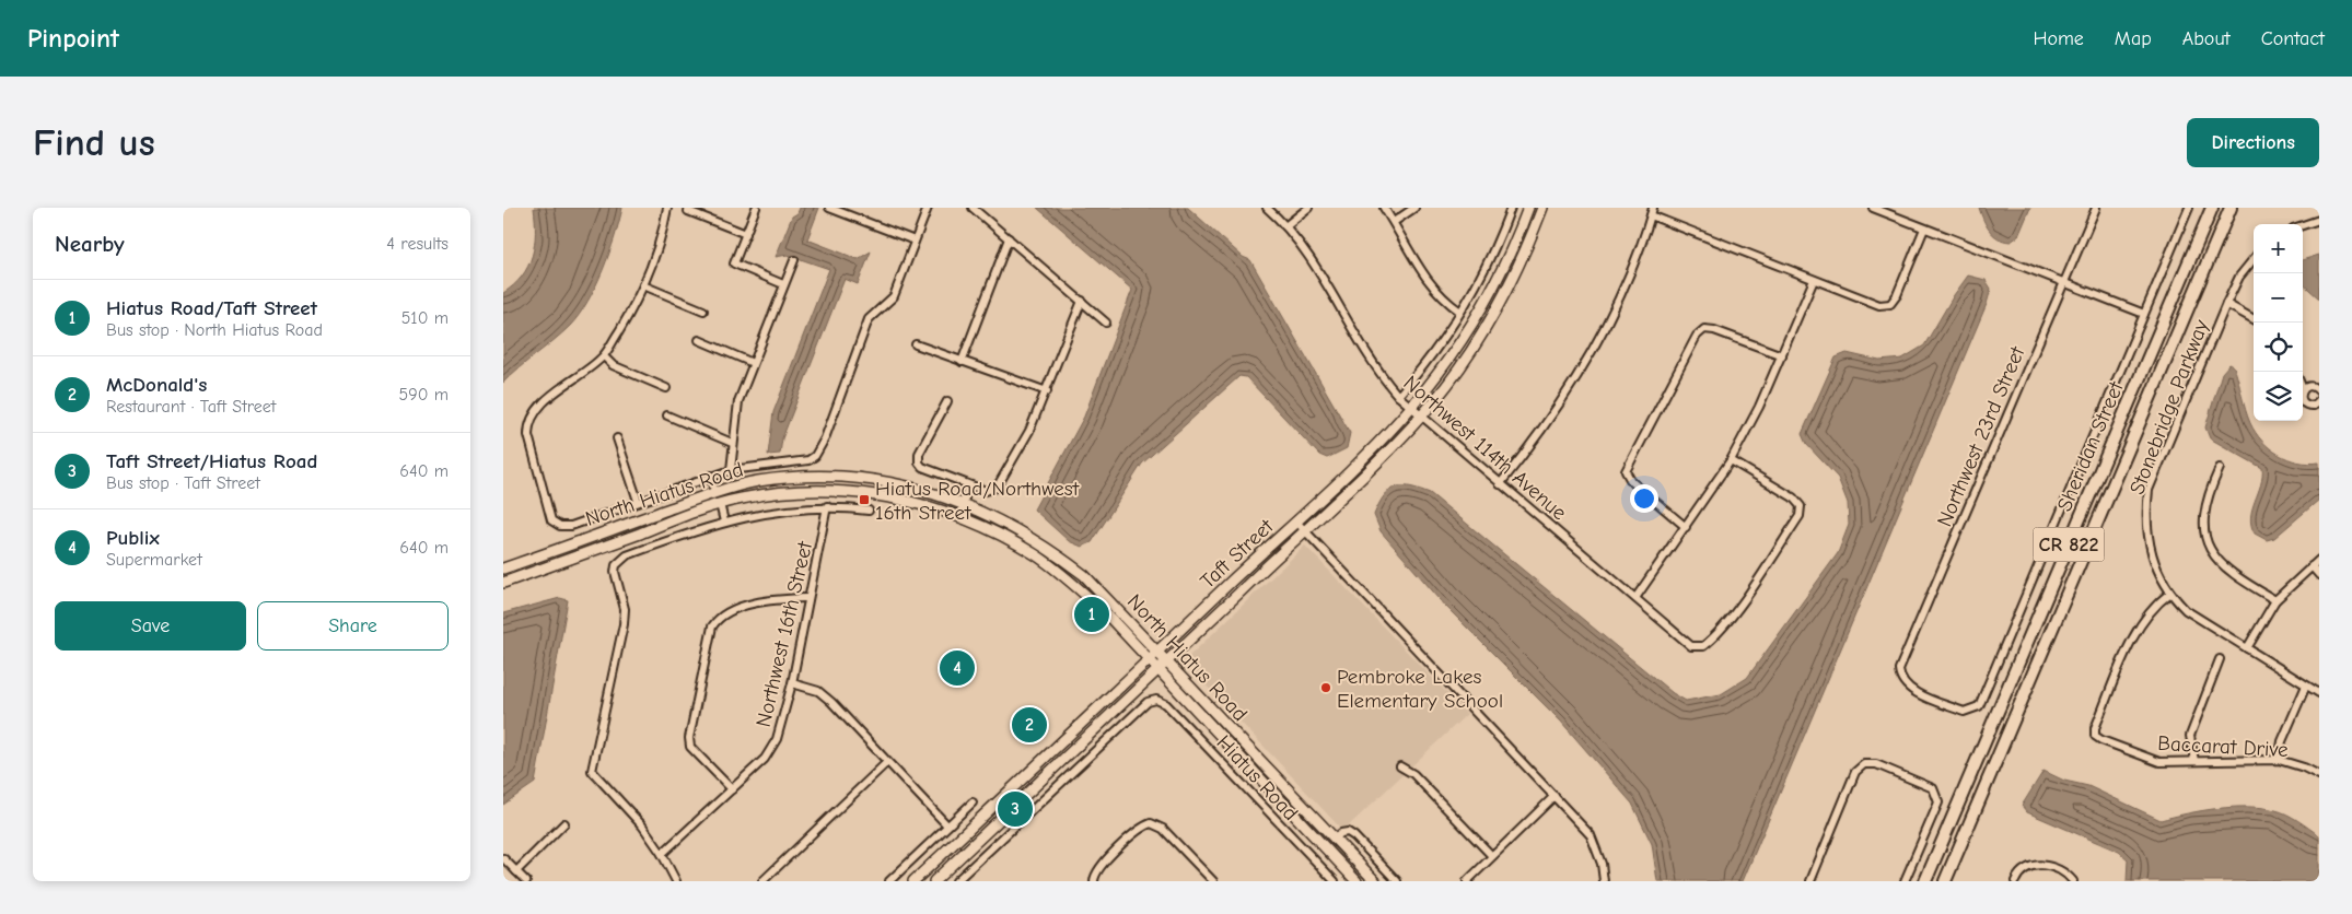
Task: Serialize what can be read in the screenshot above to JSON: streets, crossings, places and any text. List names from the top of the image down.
{
  "streets": {
    "main road": [
      "Sheridan Street",
      "North Hiatus Road",
      "CR 822",
      "Taft Street"
    ],
    "street": [
      "Stonebridge Parkway",
      "Northwest 23rd Street",
      "Northwest 114th Avenue",
      "Northwest 16th Street",
      "Baccarat Drive",
      "Hiatus Road"
    ]
  },
  "crossings": [
    ["Stonebridge Parkway", "Baccarat Drive"],
    ["Northwest 23rd Street", "Sheridan Street"],
    ["Northwest 114th Avenue", "Taft Street"],
    ["North Hiatus Road", "Taft Street"]
  ],
  "places": {
    "transit": ["Hiatus Road/Northwest 16th Street"],
    "other": ["Pembroke Lakes Elementary School"]
  },
  "page": {
    "header": "Pinpoint",
    "nav": [
      "Home",
      "Map",
      "About",
      "Contact"
    ],
    "buttons": [
      "Directions",
      ["Save", "Share"]
    ],
    "title": "Find us",
    "heading": ["Nearby", "4 results"],
    "map_buttons": ["+", "−"],
    "list": [
      {
        "mark": "1",
        "name": "Hiatus Road/Taft Street",
        "note": "Bus stop · North Hiatus Road",
        "value": "510 m"
      },
      {
        "mark": "2",
        "name": "McDonald's",
        "note": "Restaurant · Taft Street",
        "value": "590 m"
      },
      {
        "mark": "3",
        "name": "Taft Street/Hiatus Road",
        "note": "Bus stop · Taft Street",
        "value": "640 m"
      },
      {
        "mark": "4",
        "name": "Publix",
        "note": "Supermarket",
        "value": "640 m"
      }
    ],
    "pins": [
      "1",
      "4",
      "2",
      "3"
    ]
  }
}
